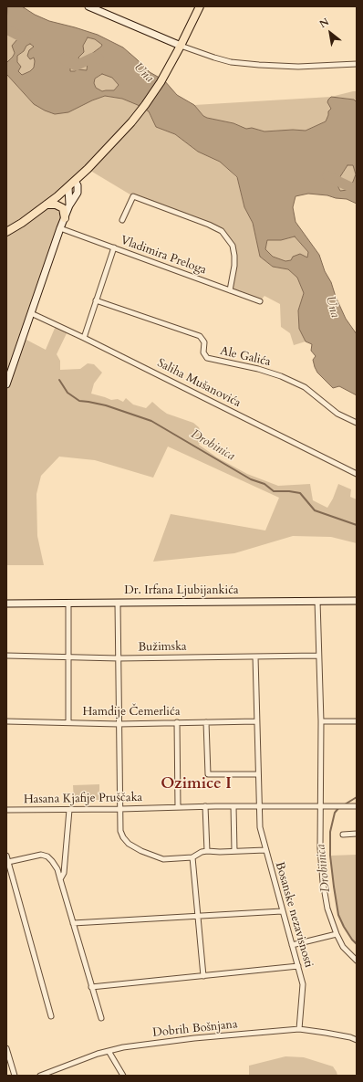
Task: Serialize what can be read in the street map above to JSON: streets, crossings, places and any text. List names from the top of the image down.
{
  "streets": {
    "main road": ["Dr. Irfana Ljubijankića"],
    "street": [
      "Vladimira Preloga",
      "Ale Galića",
      "Saliha Mušanovića",
      "Bužimska",
      "Hamdije Čemerlića",
      "Hasana Kjafije Pruščaka",
      "Bosanske nezavisnosti",
      "Dobrih Bošnjana"
    ]
  },
  "crossings": [
    ["Bužimska", "Bosanske nezavisnosti"],
    ["Hamdije Čemerlića", "Bosanske nezavisnosti"],
    ["Hasana Kjafije Pruščaka", "Bosanske nezavisnosti"],
    ["Bosanske nezavisnosti", "Dobrih Bošnjana"]
  ],
  "districts": ["Ozimice I"],
  "water": ["Una", "Drobinica"],
  "north": "top left"
}
